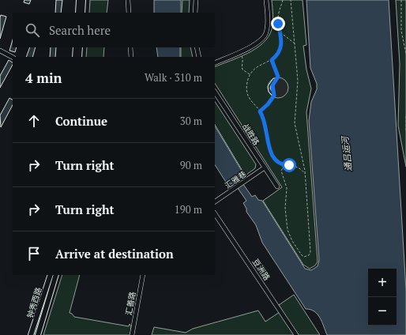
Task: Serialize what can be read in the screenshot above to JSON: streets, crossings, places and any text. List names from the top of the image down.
{
  "streets": {
    "main road": ["钟秀西路"],
    "street": [
      "战胜路",
      "汇雅巷",
      "豆洲路",
      "汇善路"
    ]
  },
  "crossings": [
    ["战胜路", "汇雅巷"]
  ],
  "water": ["通吕运河"],
  "page": {
    "search": "Search here",
    "heading": ["4 min", "Walk · 310 m"],
    "list": [
      ["Continue", "30 m"],
      ["Turn right", "90 m"],
      ["Turn right", "190 m"],
      "Arrive at destination"
    ],
    "map_buttons": ["+", "−"]
  }
}
